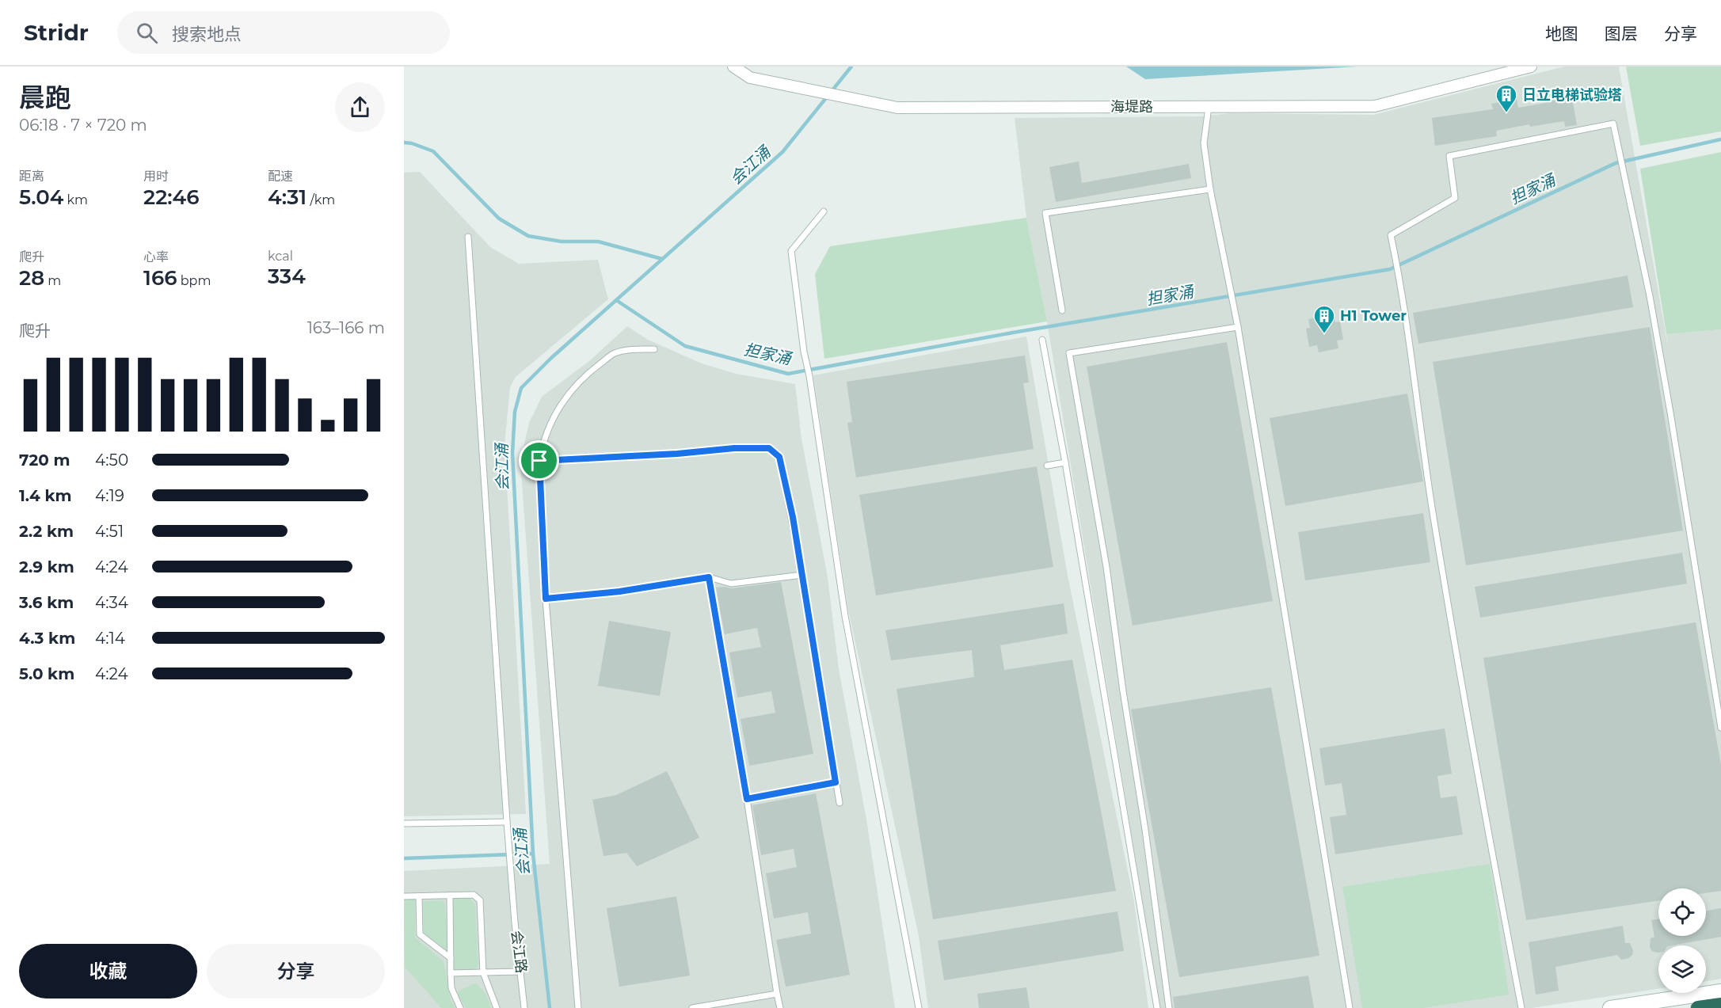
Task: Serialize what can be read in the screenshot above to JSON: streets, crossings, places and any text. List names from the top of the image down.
{
  "streets": {
    "street": ["海堤路"],
    "lane": ["会江路"]
  },
  "water": ["会江涌", "担家涌"],
  "places": {
    "building": ["日立电梯试验塔", "H1 Tower"]
  },
  "page": {
    "header": "Stridr",
    "search": "搜索地点",
    "nav": ["地图", "图层", "分享"],
    "heading": ["晨跑", "06:18 · 7 × 720 m"],
    "stats": [
      ["距离", "5.04 km"],
      ["用时", "22:46"],
      ["配速", "4:31 /km"],
      ["爬升", "28 m"],
      ["心率", "166 bpm"],
      ["kcal", "334"]
    ],
    "chart": ["爬升", "163–166 m"],
    "list": [
      {
        "name": "720 m",
        "note": "4:50"
      },
      {
        "name": "1.4 km",
        "note": "4:19"
      },
      {
        "name": "2.2 km",
        "note": "4:51"
      },
      {
        "name": "2.9 km",
        "note": "4:24"
      },
      {
        "name": "3.6 km",
        "note": "4:34"
      },
      {
        "name": "4.3 km",
        "note": "4:14"
      },
      {
        "name": "5.0 km",
        "note": "4:24"
      }
    ],
    "buttons": ["收藏", "分享"]
  }
}
